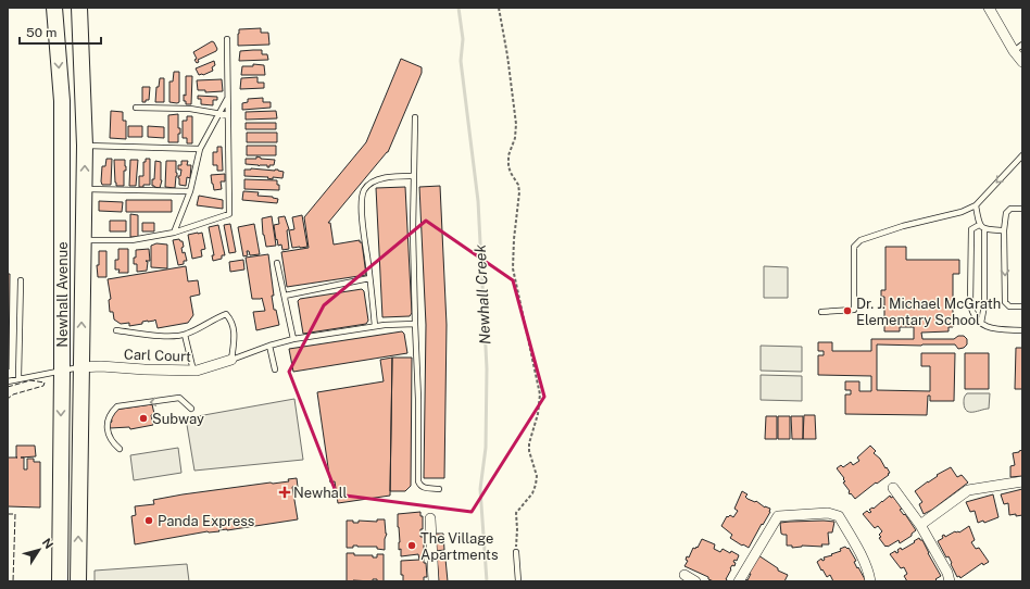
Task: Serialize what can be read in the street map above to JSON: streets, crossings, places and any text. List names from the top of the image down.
{
  "streets": {
    "main road": ["Newhall Avenue"],
    "street": ["Carl Court"]
  },
  "crossings": [
    ["Newhall Avenue", "Carl Court"]
  ],
  "water": ["Newhall Creek"],
  "places": {
    "other": [
      "Dr. J. Michael McGrath Elementary School",
      "Subway",
      "Panda Express",
      "The Village Apartments"
    ],
    "health": ["Newhall"]
  },
  "scale_bar": "50 m",
  "north": "top right"
}
